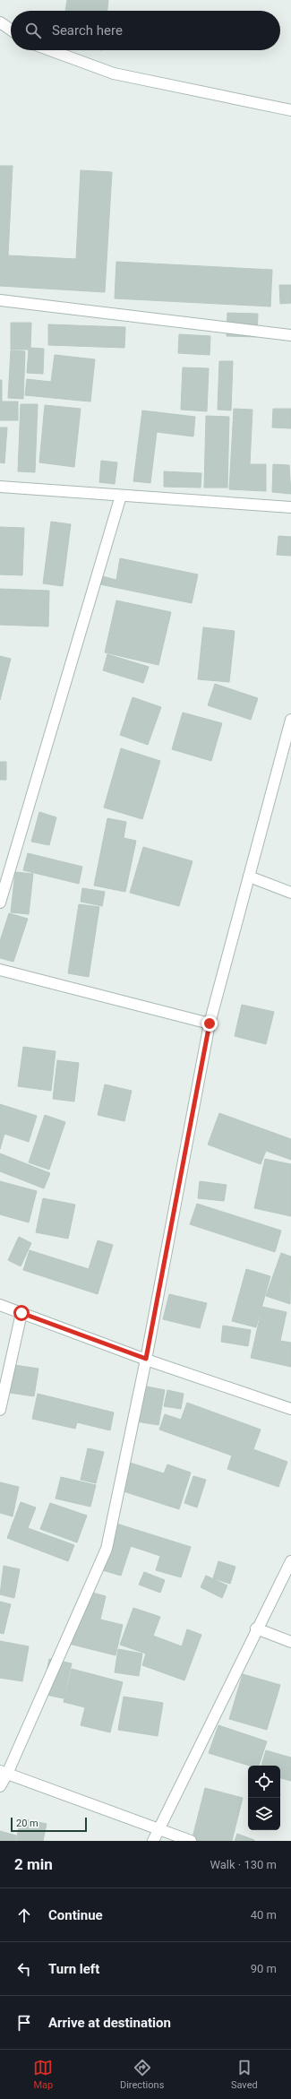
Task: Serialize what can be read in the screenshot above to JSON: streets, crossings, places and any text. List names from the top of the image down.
{
  "scale_bar": "20 m",
  "page": {
    "search": "Search here",
    "scale": "20 m",
    "heading": ["2 min", "Walk · 130 m"],
    "list": [
      ["Continue", "40 m"],
      ["Turn left", "90 m"],
      "Arrive at destination"
    ],
    "nav": ["Map", "Directions", "Saved"]
  }
}
